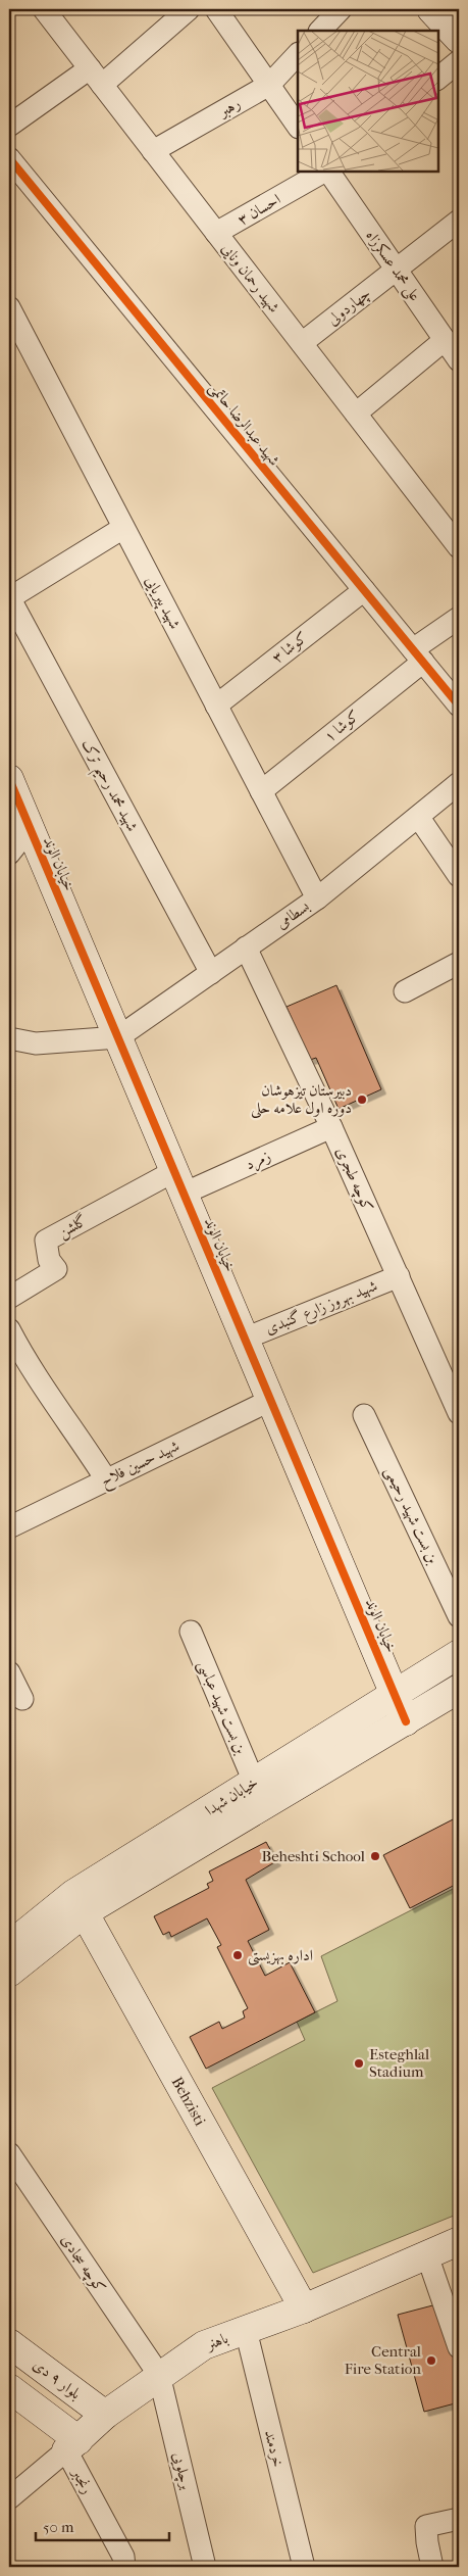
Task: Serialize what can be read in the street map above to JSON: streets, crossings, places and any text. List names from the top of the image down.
{
  "streets": {
    "street": [
      "رهبر",
      "احسان ۳",
      "علی محمد عسکرزاه",
      "شهید رحمان ونایی",
      "چهاردولی",
      "شهید عبدالرضا حاتمی",
      "شهید پیریایی",
      "کوشا ۳",
      "کوشا ۱",
      "شهید محمد رحیم ترک",
      "خیابان الوند",
      "بسطامی",
      "زمرد",
      "کوچه طجری",
      "گلشن",
      "شهید بهروز زارع گنبدی",
      "شهید حسین فلاح",
      "بن بست شهید رحیمی",
      "بن بست شهید عباسی",
      "خیابان شهدا",
      "Behzisti",
      "کوچه سجادی",
      "باهنر",
      "بلوار ۹ دی",
      "خردمند",
      "برچلویی",
      "رنجبر"
    ]
  },
  "crossings": [
    ["رهبر", "شهید رحمان ونایی"],
    ["احسان ۳", "شهید رحمان ونایی"],
    ["علی محمد عسکرزاه", "چهاردولی"],
    ["شهید رحمان ونایی", "چهاردولی"],
    ["شهید عبدالرضا حاتمی", "کوشا ۳"],
    ["شهید عبدالرضا حاتمی", "کوشا ۱"],
    ["شهید پیریایی", "کوشا ۳"],
    ["شهید پیریایی", "کوشا ۱"],
    ["شهید پیریایی", "بسطامی"],
    ["شهید محمد رحیم ترک", "بسطامی"],
    ["خیابان الوند", "بسطامی"],
    ["خیابان الوند", "زمرد"],
    ["خیابان الوند", "گلشن"],
    ["خیابان الوند", "شهید بهروز زارع گنبدی"],
    ["خیابان الوند", "شهید حسین فلاح"],
    ["خیابان الوند", "خیابان شهدا"],
    ["بسطامی", "کوچه طجری"],
    ["زمرد", "کوچه طجری"],
    ["زمرد", "گلشن"],
    ["کوچه طجری", "شهید بهروز زارع گنبدی"],
    ["بن بست شهید عباسی", "خیابان شهدا"],
    ["خیابان شهدا", "Behzisti"],
    ["Behzisti", "باهنر"],
    ["کوچه سجادی", "باهنر"],
    ["کوچه سجادی", "برچلویی"],
    ["باهنر", "بلوار ۹ دی"],
    ["باهنر", "خردمند"],
    ["باهنر", "برچلویی"],
    ["باهنر", "رنجبر"]
  ],
  "places": [
    "دبیرستان تیزهوشان دوره اول علامه حلی",
    "Beheshti School",
    "اداره بهزیستی",
    "Esteghlal Stadium",
    "Central Fire Station"
  ],
  "scale_bar": "50 m"
}
